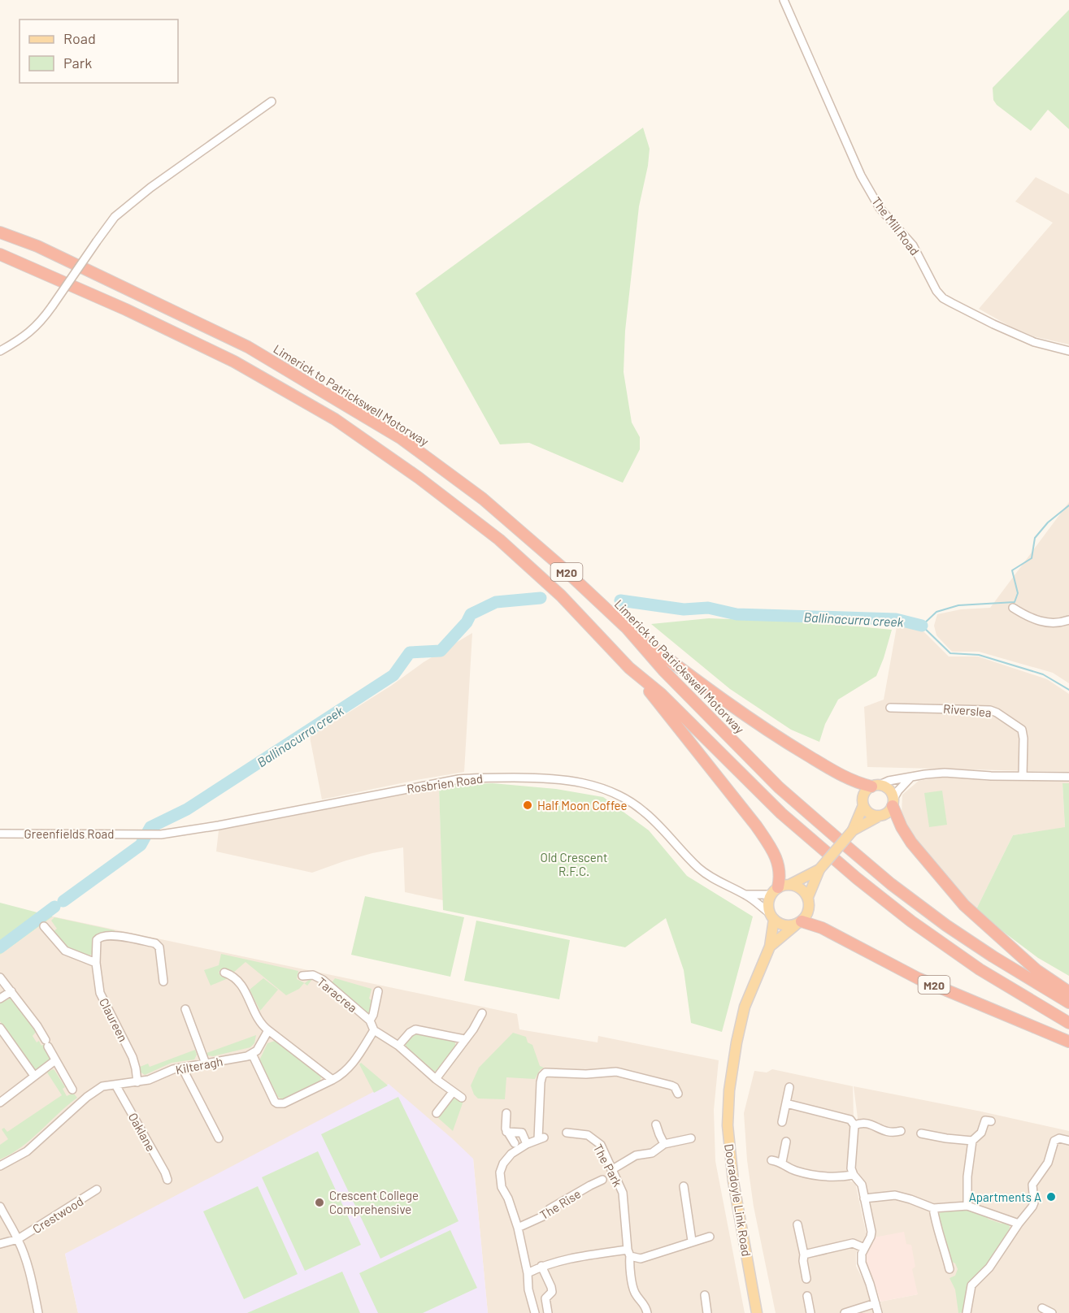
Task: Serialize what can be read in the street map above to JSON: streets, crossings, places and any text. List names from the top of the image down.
{
  "streets": {
    "highway": ["Limerick to Patrickswell Motorway", "M20"],
    "main road": ["Dooradoyle Link Road"],
    "street": [
      "The Mill Road",
      "Riverslea",
      "Rosbrien Road",
      "Greenfields Road",
      "Taracrea",
      "Claureen",
      "Kilteragh",
      "Oaklane",
      "The Park",
      "The Rise",
      "Crestwood"
    ]
  },
  "crossings": [
    ["Limerick to Patrickswell Motorway", "M20"],
    ["M20", "Rosbrien Road"],
    ["M20", "Dooradoyle Link Road"],
    ["Rosbrien Road", "Greenfields Road"],
    ["Rosbrien Road", "Dooradoyle Link Road"],
    ["Claureen", "Kilteragh"],
    ["Kilteragh", "Oaklane"]
  ],
  "water": ["Ballinacurra creek"],
  "parks": ["Old Crescent R.F.C."],
  "places": ["Half Moon Coffee", "Apartments A", "Crescent College Comprehensive"],
  "legend": ["Road", "Park"]
}
